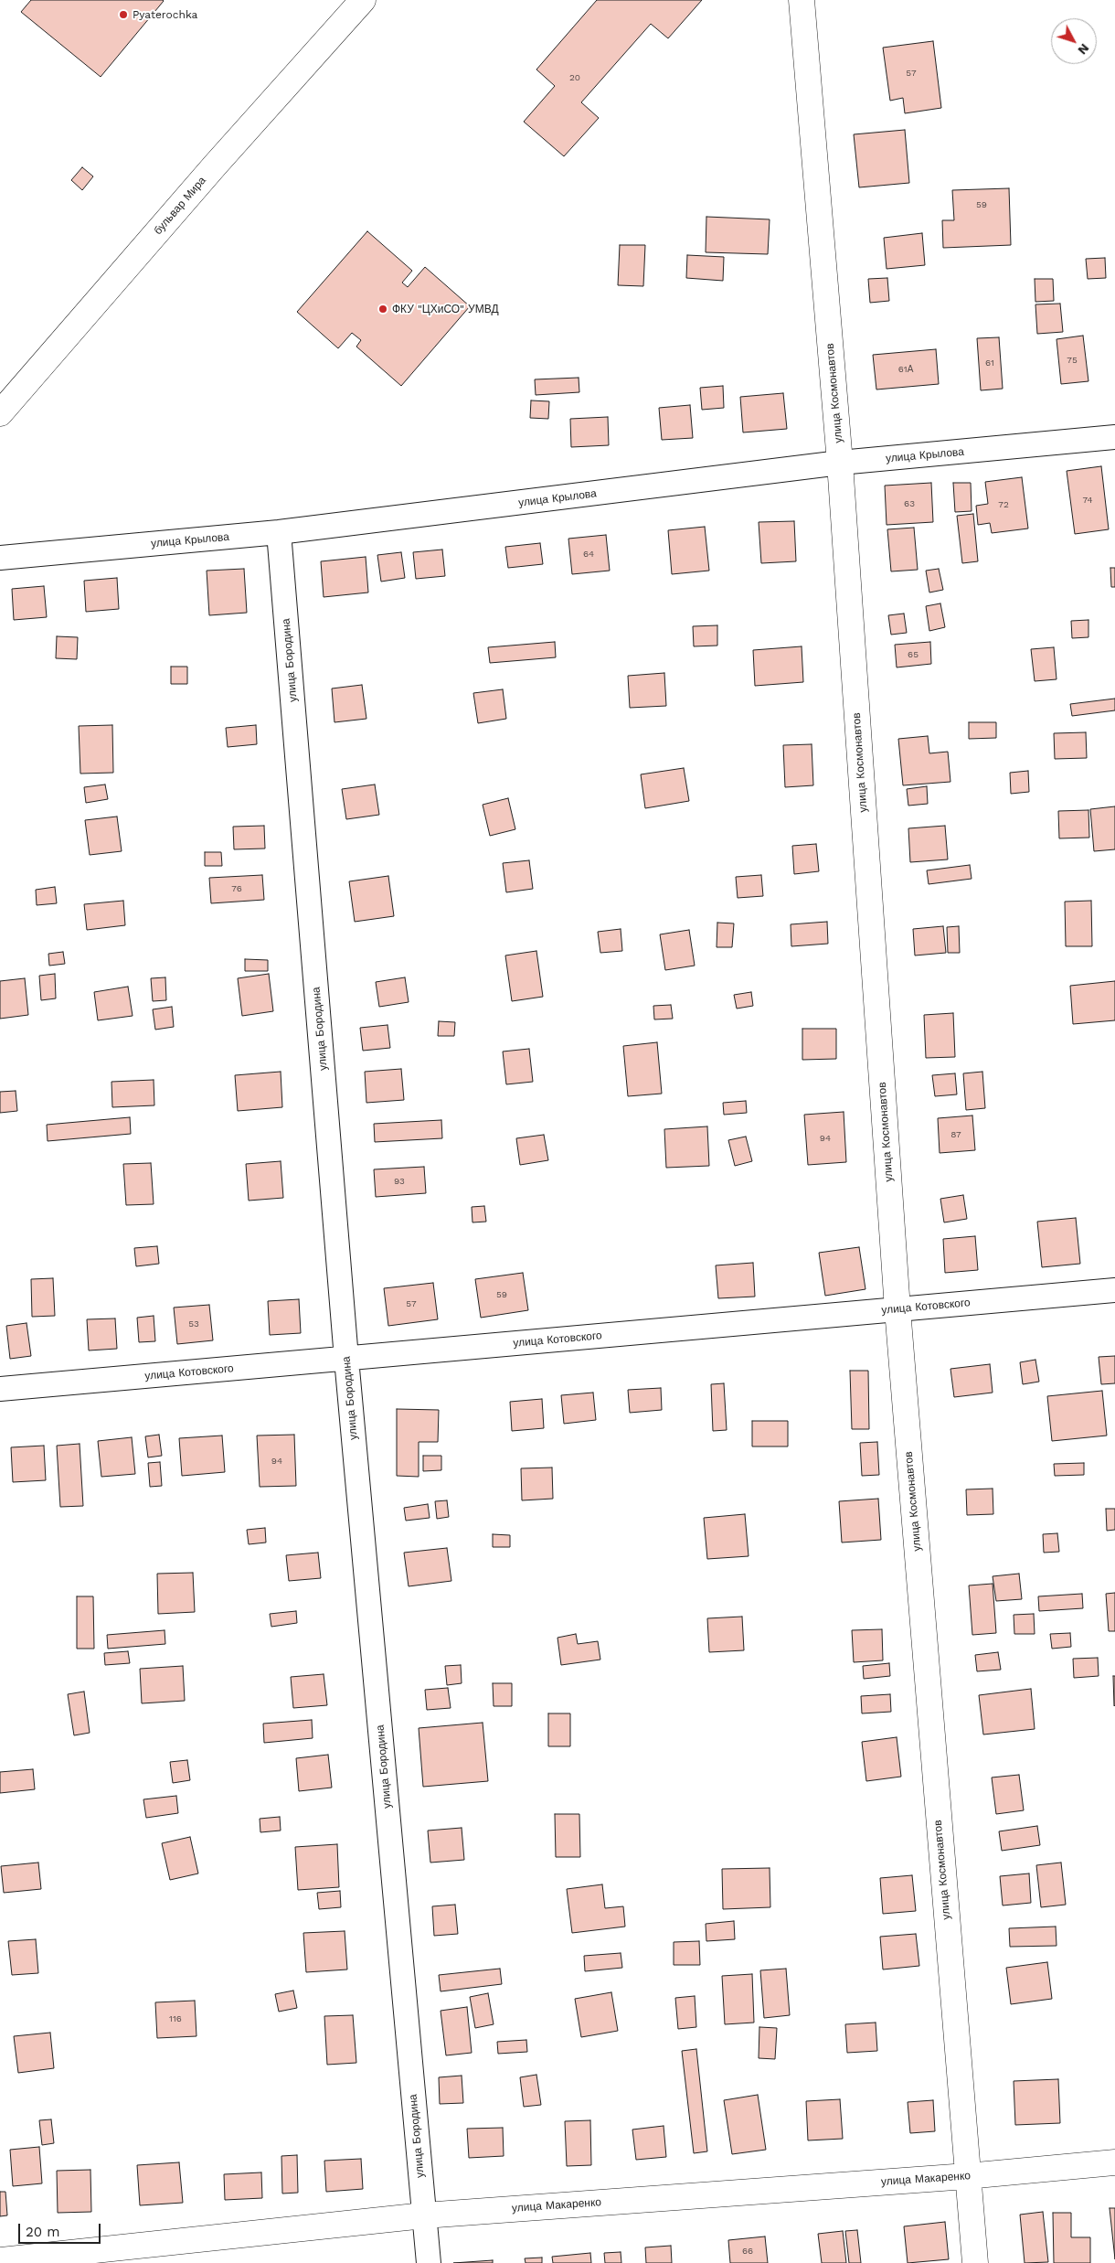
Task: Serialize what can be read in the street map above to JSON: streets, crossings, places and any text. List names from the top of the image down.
{
  "streets": {
    "street": [
      "бульвар Мира",
      "улица Космонавтов",
      "улица Крылова",
      "улица Бородина",
      "улица Котовского",
      "улица Макаренко"
    ]
  },
  "crossings": [
    ["улица Космонавтов", "улица Крылова"],
    ["улица Космонавтов", "улица Котовского"],
    ["улица Космонавтов", "улица Макаренко"],
    ["улица Крылова", "улица Бородина"],
    ["улица Бородина", "улица Котовского"],
    ["улица Бородина", "улица Макаренко"]
  ],
  "places": ["Pyaterochka", "ФКУ \"ЦХиСО\" УМВД"],
  "house_numbers": [
    "57",
    "20",
    "59",
    "75",
    "61",
    "61А",
    "74",
    "63",
    "72",
    "64",
    "65",
    "76",
    "87",
    "94",
    "93",
    "59",
    "57",
    "53",
    "94",
    "116",
    "66"
  ],
  "scale_bar": "20 m",
  "north": "bottom right"
}
